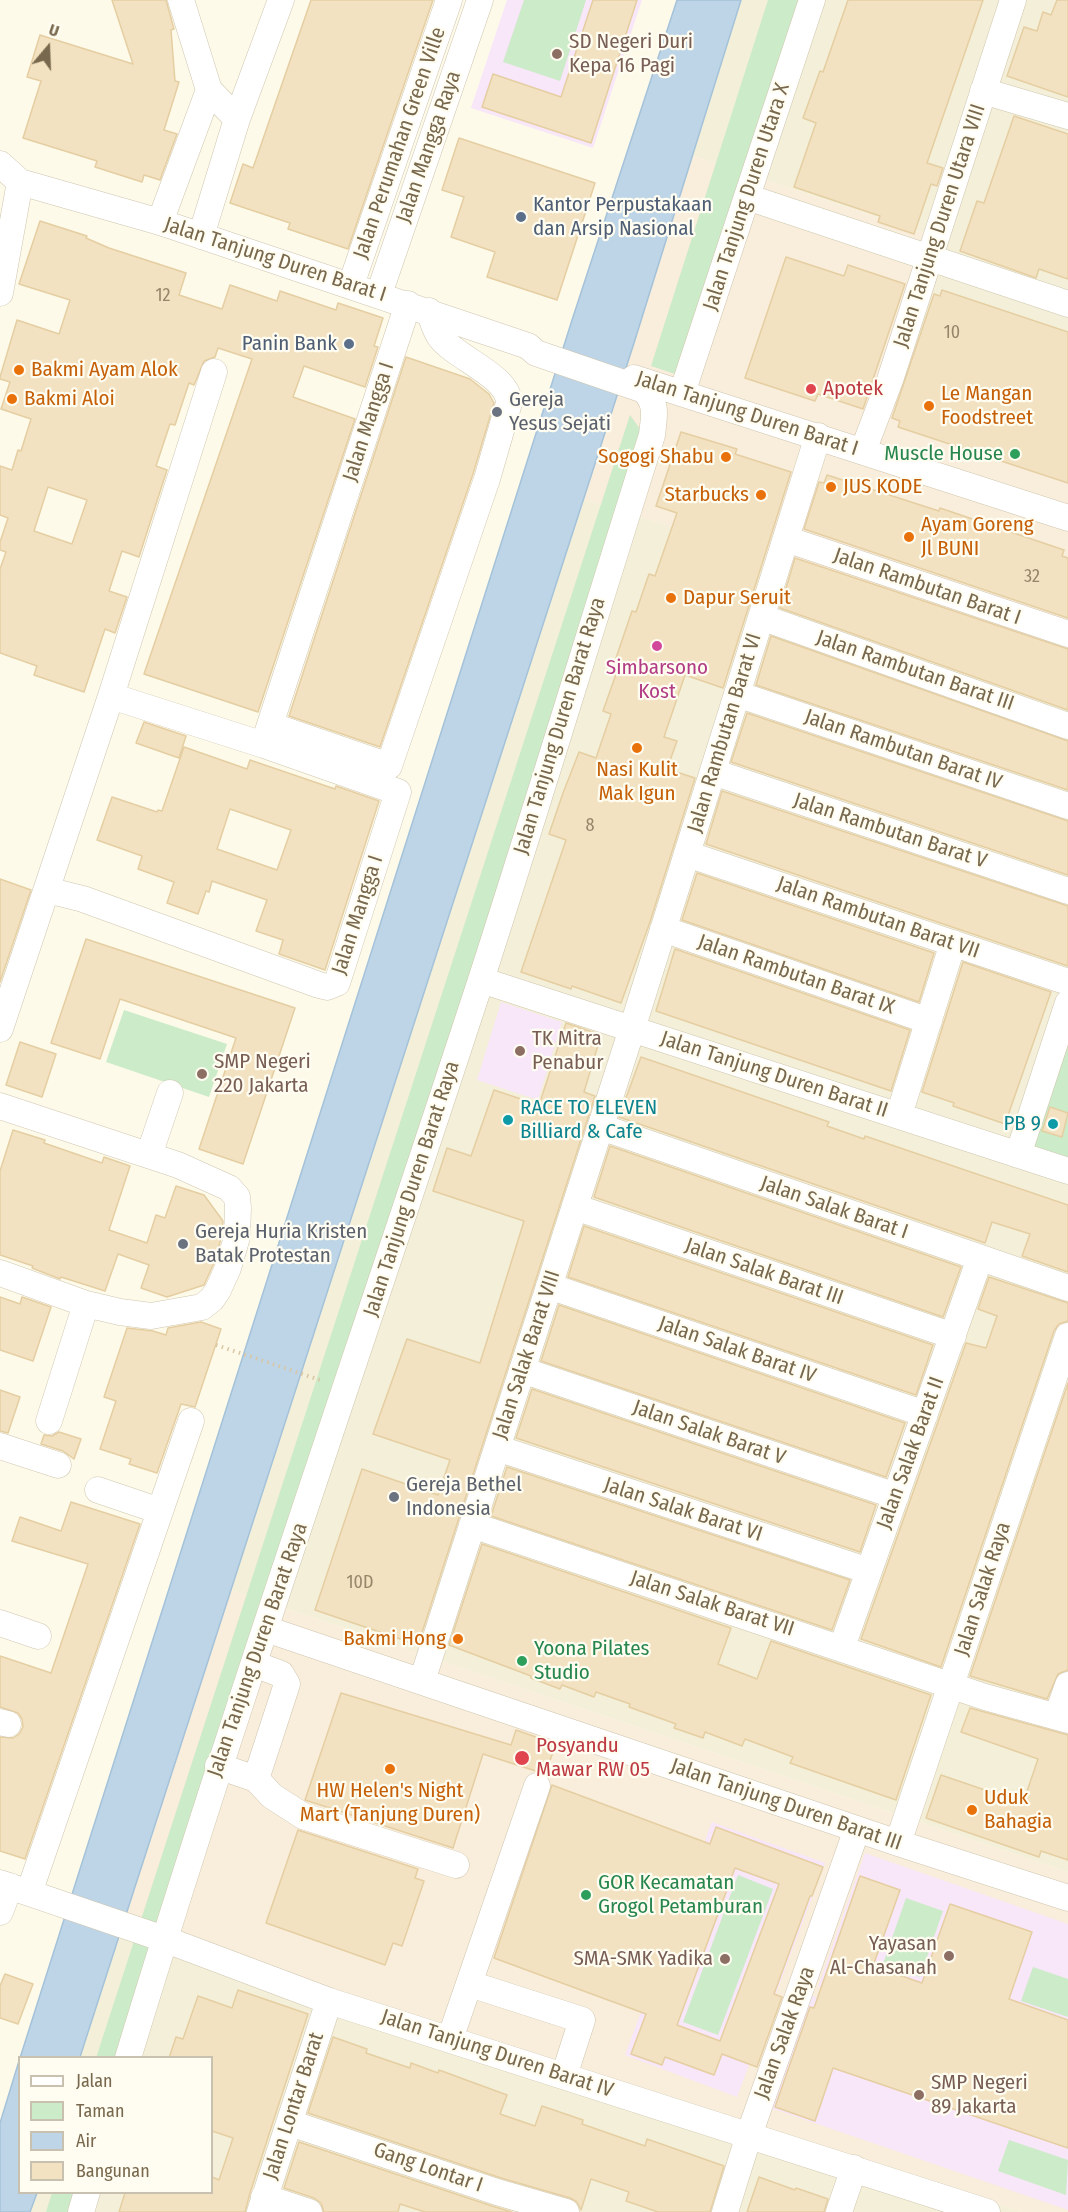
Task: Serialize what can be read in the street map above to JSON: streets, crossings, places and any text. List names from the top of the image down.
{
  "streets": {
    "street": [
      "Jalan Perumahan Green Ville",
      "Jalan Mangga Raya",
      "Jalan Tanjung Duren Utara X",
      "Jalan Tanjung Duren Utara VIII",
      "Jalan Tanjung Duren Barat I",
      "Jalan Mangga I",
      "Jalan Rambutan Barat I",
      "Jalan Rambutan Barat III",
      "Jalan Tanjung Duren Barat Raya",
      "Jalan Rambutan Barat VI",
      "Jalan Rambutan Barat IV",
      "Jalan Rambutan Barat V",
      "Jalan Rambutan Barat VII",
      "Jalan Rambutan Barat IX",
      "Jalan Tanjung Duren Barat II",
      "Jalan Salak Barat I",
      "Jalan Salak Barat III",
      "Jalan Salak Barat IV",
      "Jalan Salak Barat VIII",
      "Jalan Salak Barat V",
      "Jalan Salak Barat II",
      "Jalan Salak Barat VI",
      "Jalan Salak Raya",
      "Jalan Salak Barat VII",
      "Jalan Tanjung Duren Barat III",
      "Jalan Tanjung Duren Barat IV",
      "Jalan Lontar Barat",
      "Gang Lontar I"
    ]
  },
  "crossings": [
    ["Jalan Perumahan Green Ville", "Jalan Tanjung Duren Barat I"],
    ["Jalan Mangga Raya", "Jalan Tanjung Duren Barat I"],
    ["Jalan Tanjung Duren Utara X", "Jalan Tanjung Duren Barat I"],
    ["Jalan Tanjung Duren Utara X", "Jalan Tanjung Duren Barat Raya"],
    ["Jalan Tanjung Duren Utara VIII", "Jalan Tanjung Duren Barat I"],
    ["Jalan Tanjung Duren Barat I", "Jalan Mangga I"],
    ["Jalan Tanjung Duren Barat I", "Jalan Tanjung Duren Barat Raya"],
    ["Jalan Tanjung Duren Barat I", "Jalan Rambutan Barat VI"],
    ["Jalan Rambutan Barat I", "Jalan Rambutan Barat VI"],
    ["Jalan Rambutan Barat III", "Jalan Rambutan Barat VI"],
    ["Jalan Tanjung Duren Barat Raya", "Jalan Tanjung Duren Barat II"],
    ["Jalan Tanjung Duren Barat Raya", "Jalan Tanjung Duren Barat III"],
    ["Jalan Tanjung Duren Barat Raya", "Jalan Tanjung Duren Barat IV"],
    ["Jalan Rambutan Barat VI", "Jalan Rambutan Barat IV"],
    ["Jalan Rambutan Barat VI", "Jalan Rambutan Barat V"],
    ["Jalan Rambutan Barat VI", "Jalan Rambutan Barat VII"],
    ["Jalan Rambutan Barat VI", "Jalan Rambutan Barat IX"],
    ["Jalan Rambutan Barat VI", "Jalan Tanjung Duren Barat II"],
    ["Jalan Rambutan Barat VI", "Jalan Salak Barat VIII"],
    ["Jalan Tanjung Duren Barat II", "Jalan Salak Barat VIII"],
    ["Jalan Salak Barat I", "Jalan Salak Barat VIII"],
    ["Jalan Salak Barat I", "Jalan Salak Barat II"],
    ["Jalan Salak Barat III", "Jalan Salak Barat VIII"],
    ["Jalan Salak Barat III", "Jalan Salak Barat II"],
    ["Jalan Salak Barat IV", "Jalan Salak Barat VIII"],
    ["Jalan Salak Barat IV", "Jalan Salak Barat II"],
    ["Jalan Salak Barat VIII", "Jalan Salak Barat V"],
    ["Jalan Salak Barat VIII", "Jalan Salak Barat VI"],
    ["Jalan Salak Barat VIII", "Jalan Salak Barat VII"],
    ["Jalan Salak Barat VIII", "Jalan Tanjung Duren Barat III"],
    ["Jalan Salak Barat V", "Jalan Salak Barat II"],
    ["Jalan Salak Barat II", "Jalan Salak Barat VI"],
    ["Jalan Salak Barat II", "Jalan Salak Barat VII"],
    ["Jalan Salak Raya", "Jalan Salak Barat VII"],
    ["Jalan Salak Raya", "Jalan Tanjung Duren Barat III"],
    ["Jalan Salak Raya", "Jalan Tanjung Duren Barat IV"],
    ["Jalan Tanjung Duren Barat IV", "Jalan Lontar Barat"],
    ["Jalan Lontar Barat", "Gang Lontar I"]
  ],
  "places": [
    "SD Negeri Duri Kepa 16 Pagi",
    "Kantor Perpustakaan dan Arsip Nasional",
    "Panin Bank",
    "Bakmi Ayam Alok",
    "Apotek",
    "Bakmi Aloi",
    "Le Mangan Foodstreet",
    "Gereja Yesus Sejati",
    "Muscle House",
    "Sogogi Shabu",
    "JUS KODE",
    "Starbucks",
    "Ayam Goreng Jl BUNI",
    "Dapur Seruit",
    "Simbarsono Kost",
    "Nasi Kulit Mak Igun",
    "TK Mitra Penabur",
    "SMP Negeri 220 Jakarta",
    "RACE TO ELEVEN Billiard & Cafe",
    "PB 9",
    "Gereja Huria Kristen Batak Protestan",
    "Gereja Bethel Indonesia",
    "Bakmi Hong",
    "Yoona Pilates Studio",
    "Posyandu Mawar RW 05",
    "HW Helen's Night Mart (Tanjung Duren)",
    "Uduk Bahagia",
    "GOR Kecamatan Grogol Petamburan",
    "Yayasan Al-Chasanah",
    "SMA-SMK Yadika",
    "SMP Negeri 89 Jakarta"
  ],
  "house_numbers": [
    "12",
    "10",
    "32",
    "8",
    "10D"
  ],
  "legend": [
    "Jalan",
    "Taman",
    "Air",
    "Bangunan"
  ],
  "north": "top"
}
